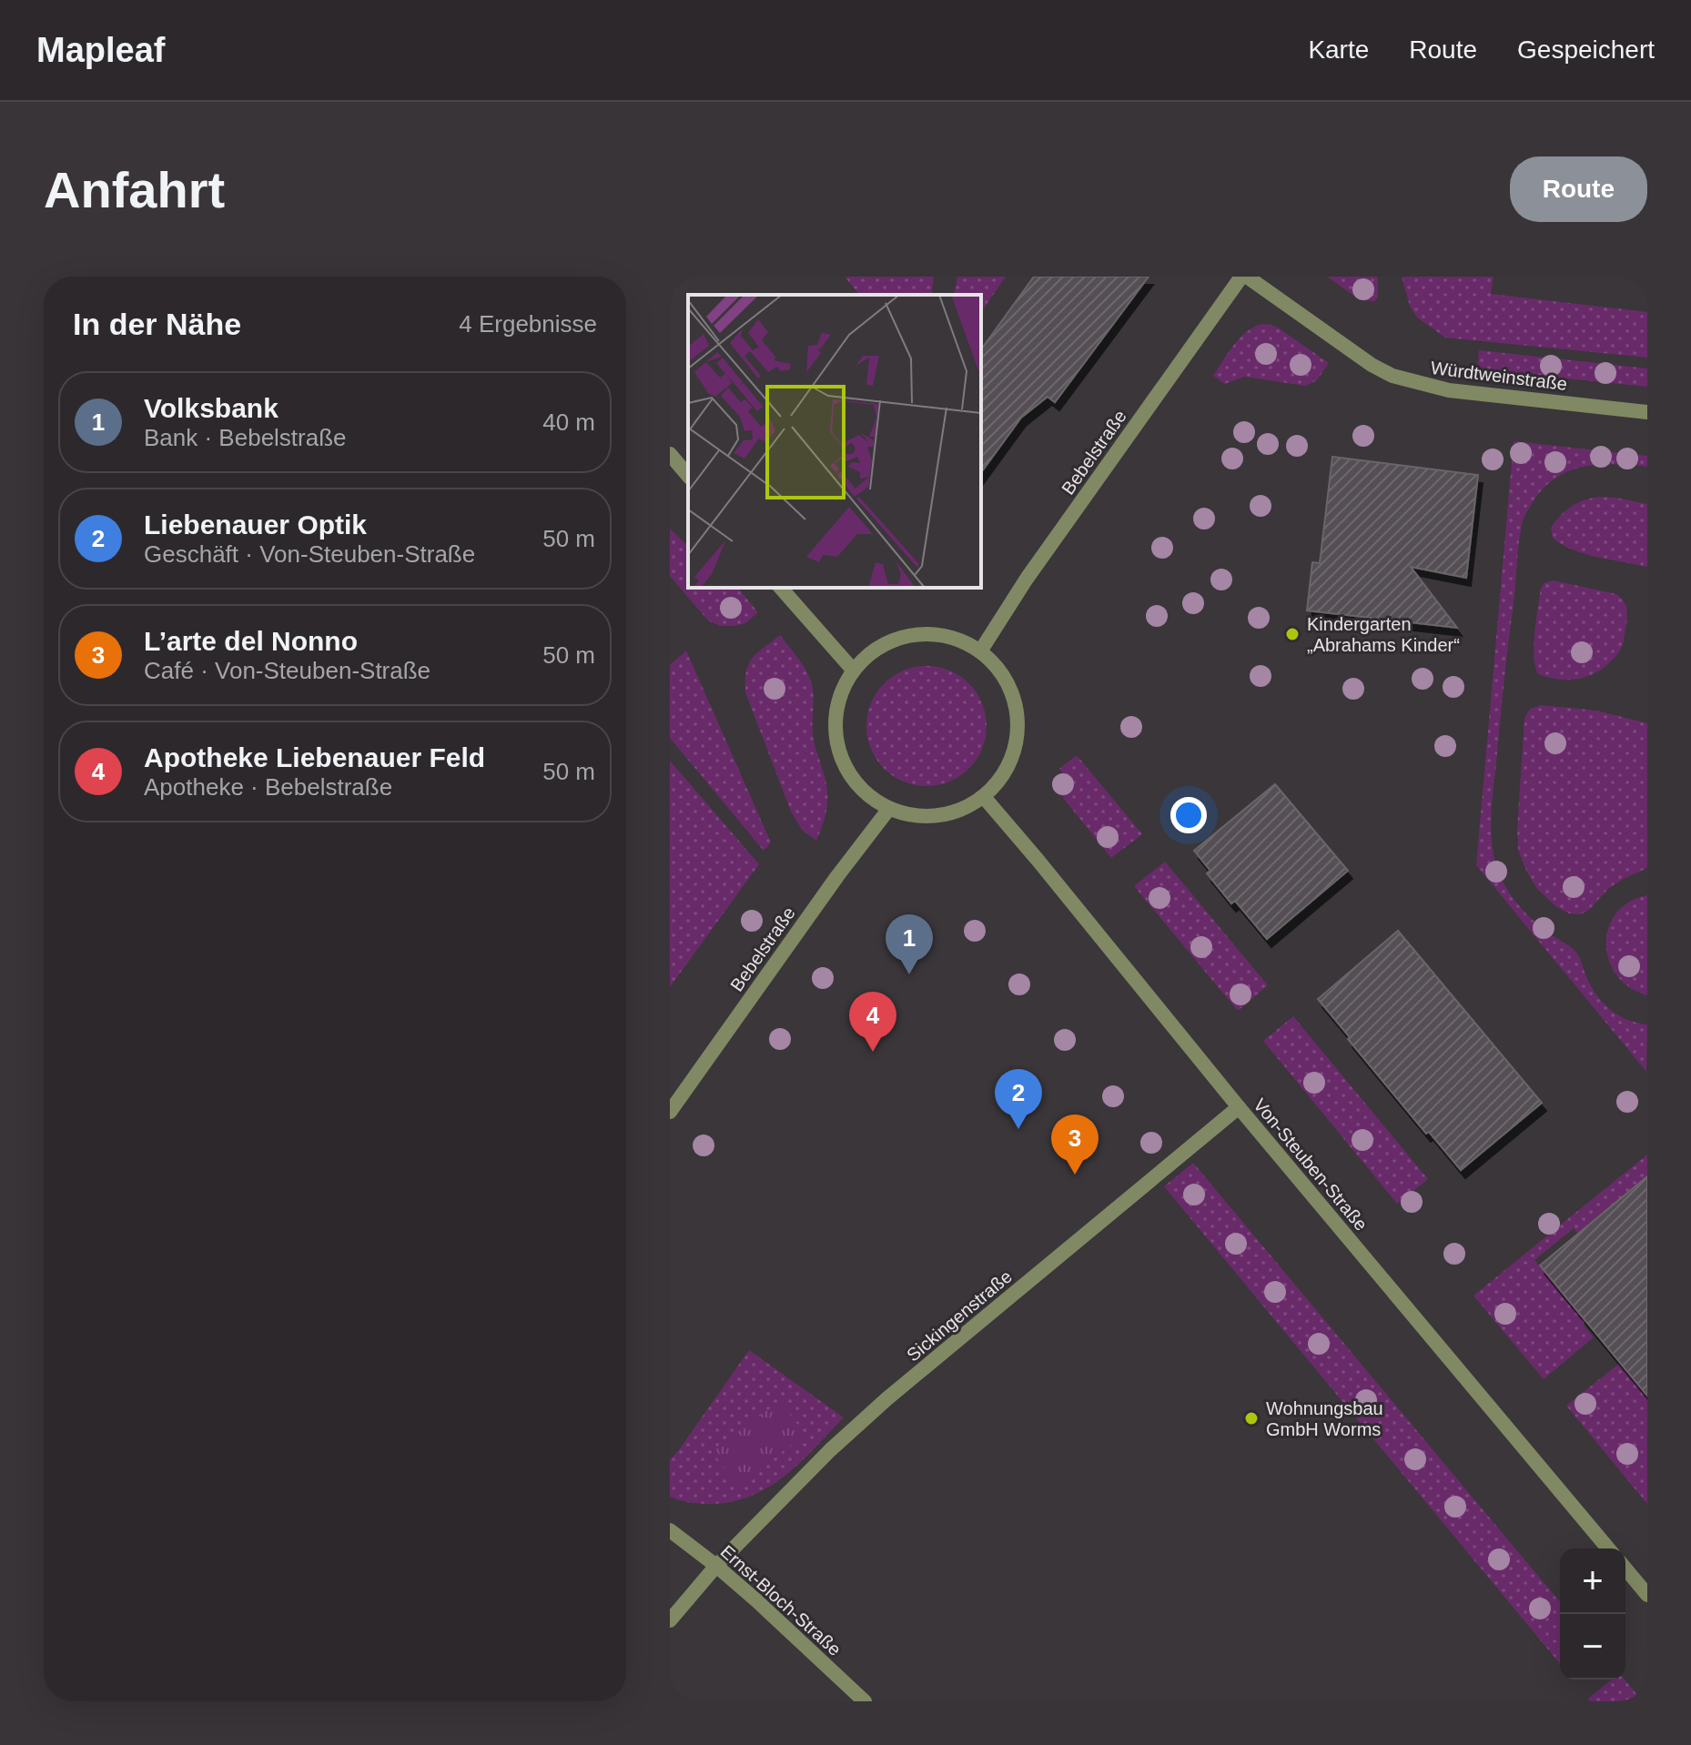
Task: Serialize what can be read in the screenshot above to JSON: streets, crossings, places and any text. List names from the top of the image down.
{
  "streets": {
    "street": [
      "Würdtweinstraße",
      "Bebelstraße",
      "Von-Steuben-Straße",
      "Sickingenstraße",
      "Ernst-Bloch-Straße"
    ]
  },
  "crossings": [
    ["Würdtweinstraße", "Bebelstraße"],
    ["Bebelstraße", "Von-Steuben-Straße"],
    ["Von-Steuben-Straße", "Sickingenstraße"],
    ["Sickingenstraße", "Ernst-Bloch-Straße"]
  ],
  "places": ["Kindergarten „Abrahams Kinder“", "Wohnungsbau GmbH Worms"],
  "page": {
    "header": "Mapleaf",
    "nav": ["Karte", "Route", "Gespeichert"],
    "buttons": "Route",
    "title": "Anfahrt",
    "heading": ["In der Nähe", "4 Ergebnisse"],
    "list": [
      {
        "mark": "1",
        "name": "Volksbank",
        "note": "Bank · Bebelstraße",
        "value": "40 m"
      },
      {
        "mark": "2",
        "name": "Liebenauer Optik",
        "note": "Geschäft · Von-Steuben-Straße",
        "value": "50 m"
      },
      {
        "mark": "3",
        "name": "L’arte del Nonno",
        "note": "Café · Von-Steuben-Straße",
        "value": "50 m"
      },
      {
        "mark": "4",
        "name": "Apotheke Liebenauer Feld",
        "note": "Apotheke · Bebelstraße",
        "value": "50 m"
      }
    ],
    "pins": [
      "1",
      "4",
      "2",
      "3"
    ],
    "map_buttons": ["+", "−"]
  }
}
